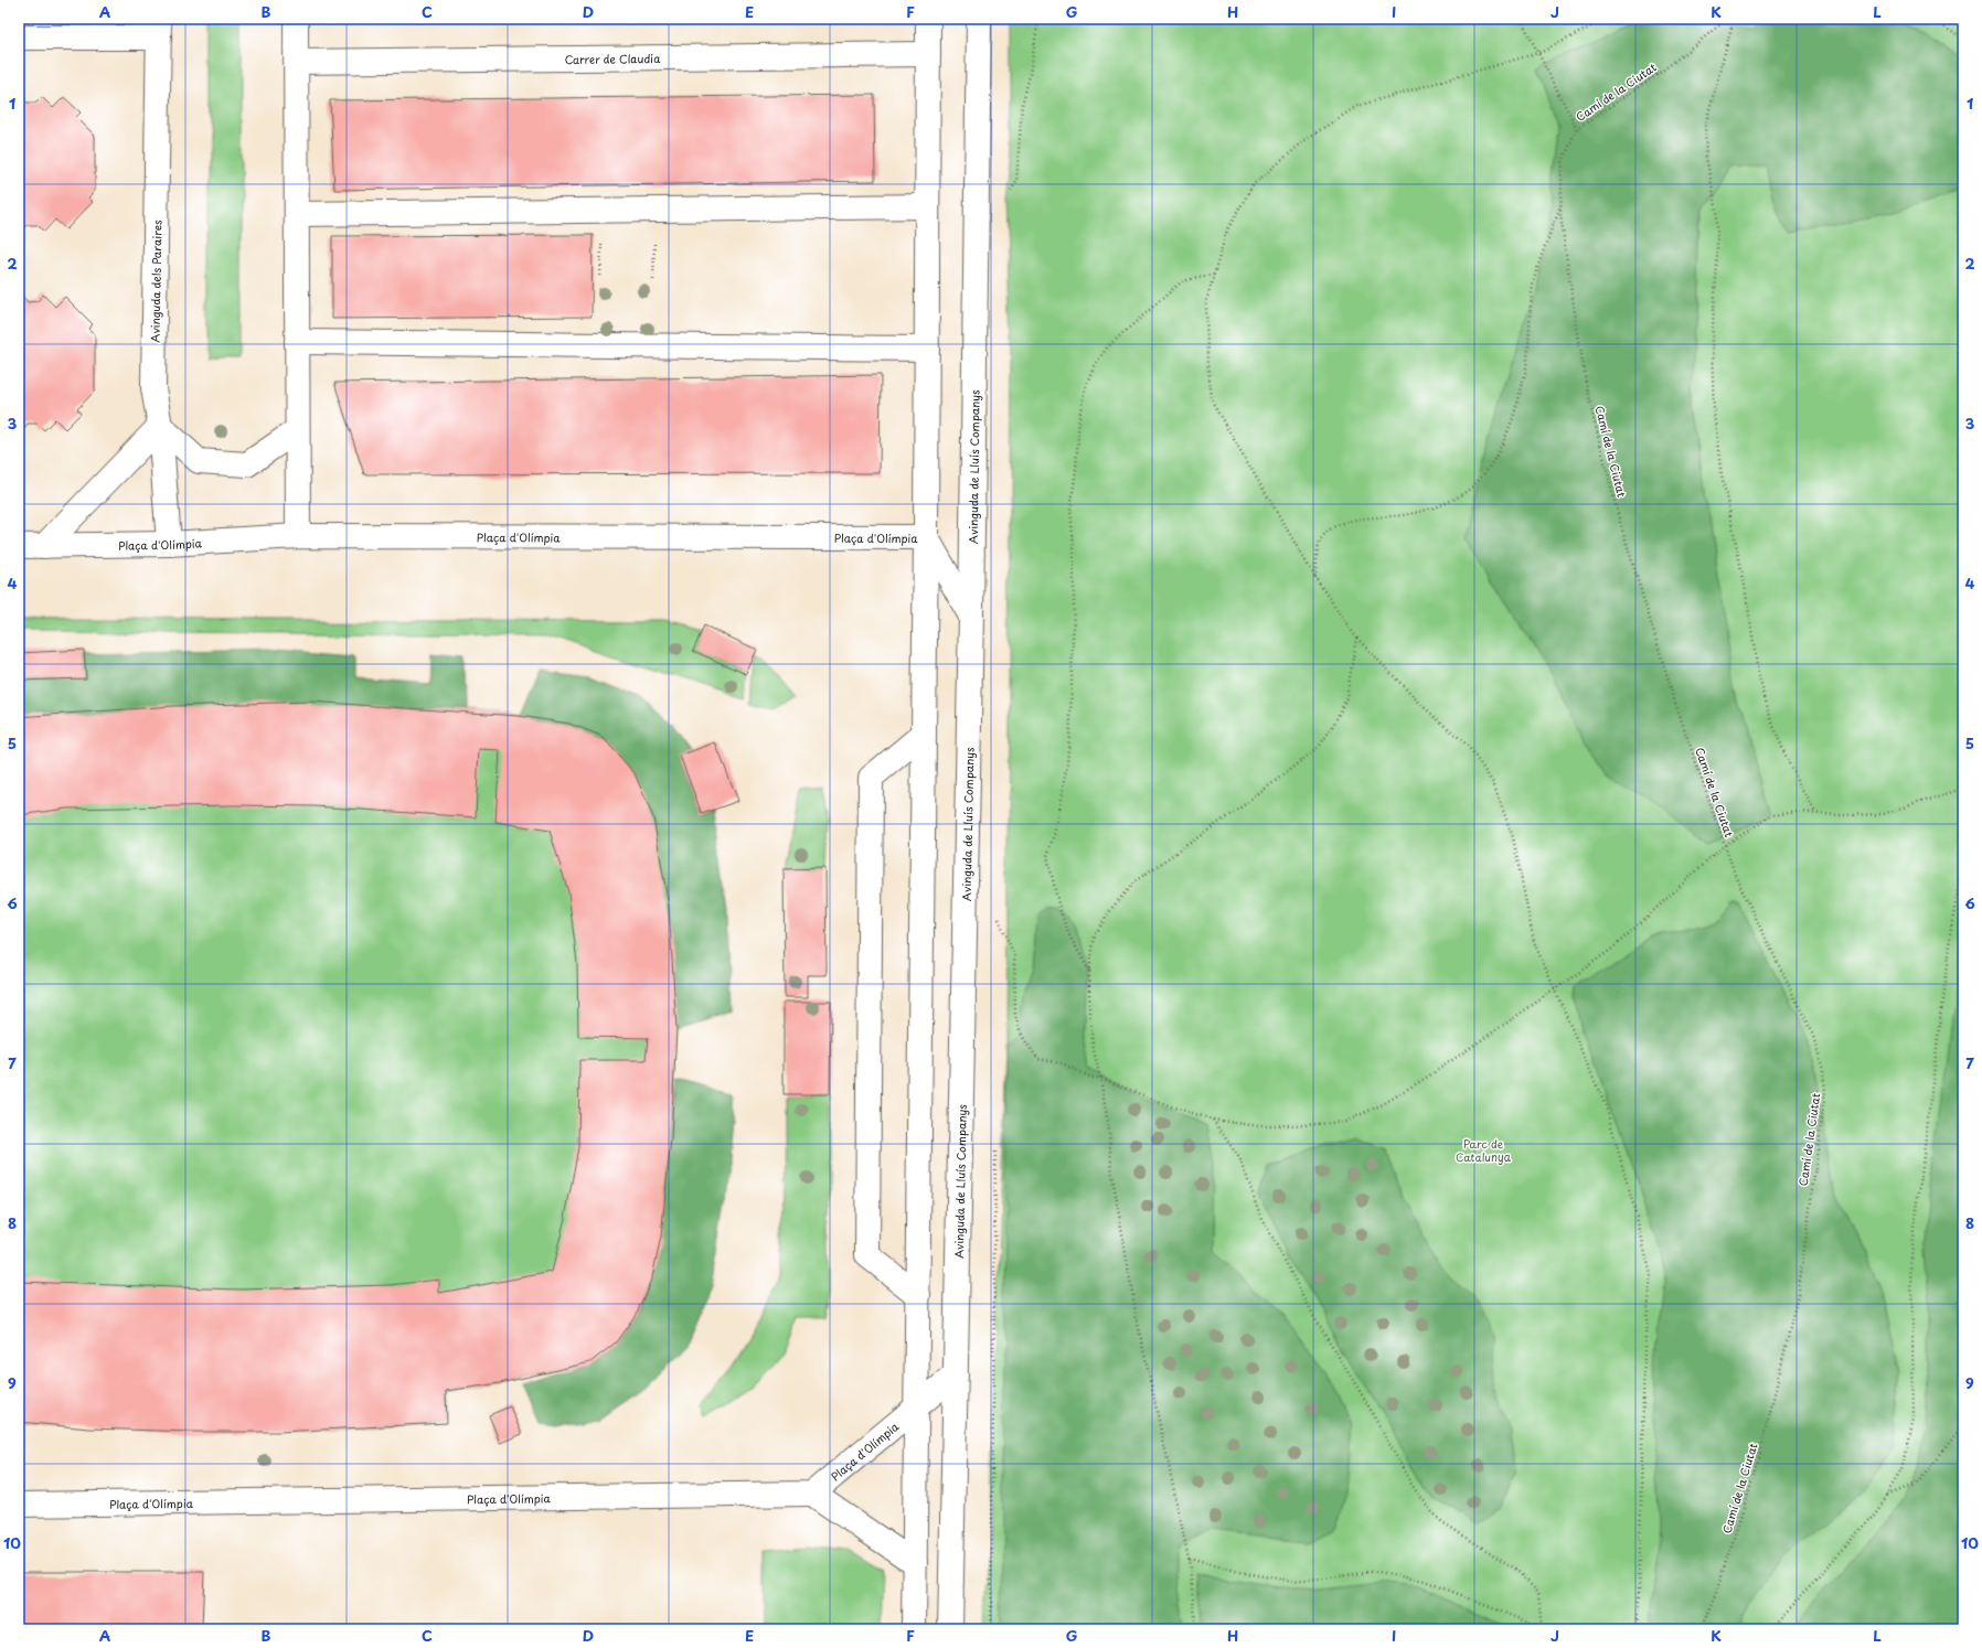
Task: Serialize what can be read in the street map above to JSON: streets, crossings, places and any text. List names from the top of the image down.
{
  "streets": {
    "street": [
      "Carrer de Claudia",
      "Avinguda dels Paraires",
      "Avinguda de Lluís Companys",
      "Plaça d'Olímpia"
    ],
    "path": ["Camí de la Ciutat"]
  },
  "crossings": [
    ["Avinguda dels Paraires", "Plaça d'Olímpia"],
    ["Avinguda de Lluís Companys", "Plaça d'Olímpia"]
  ],
  "parks": ["Parc de Catalunya"],
  "grid": {
    "columns": [
      "A",
      "B",
      "C",
      "D",
      "E",
      "F",
      "G",
      "H",
      "I",
      "J",
      "K",
      "L"
    ],
    "rows": [
      "1",
      "2",
      "3",
      "4",
      "5",
      "6",
      "7",
      "8",
      "9",
      "10"
    ]
  }
}
